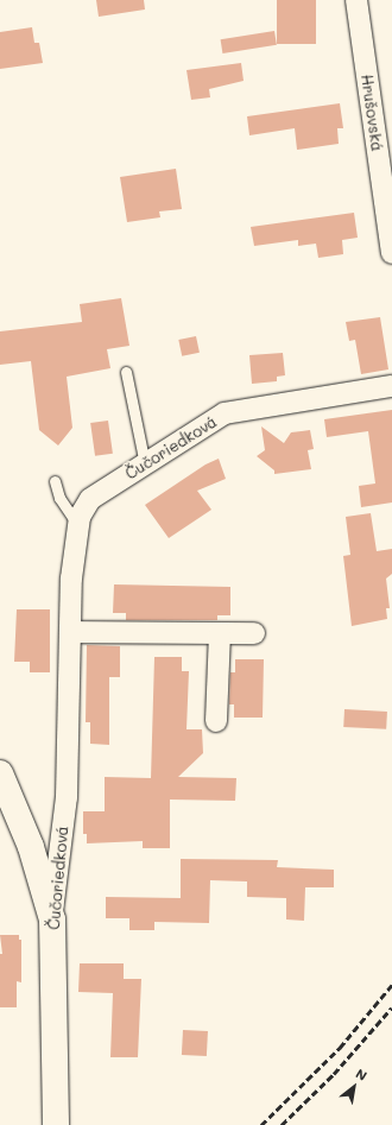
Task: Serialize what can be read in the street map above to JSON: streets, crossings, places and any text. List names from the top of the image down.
{
  "streets": {
    "street": ["Hrušovská", "Čučoriedková"]
  },
  "north": "top right"
}
